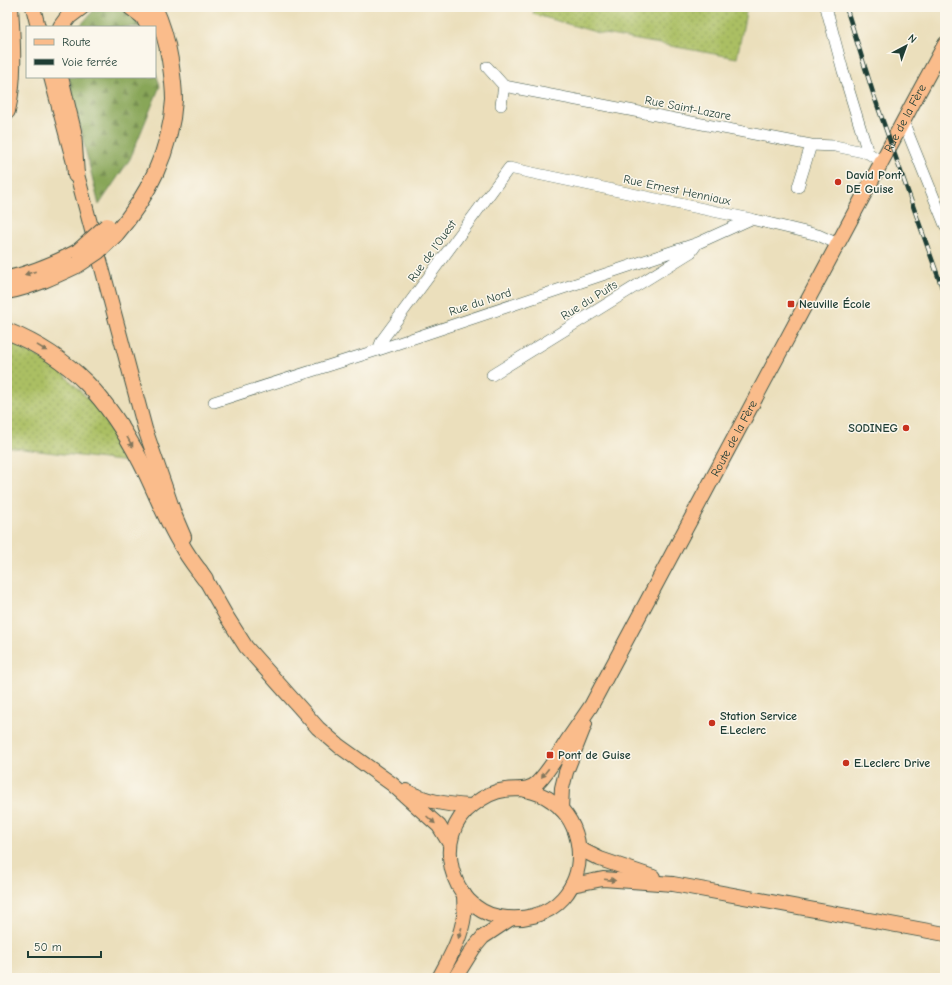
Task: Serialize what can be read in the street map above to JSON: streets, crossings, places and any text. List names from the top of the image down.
{
  "streets": {
    "main road": ["Rue de la Fère", "Route de la Fère"],
    "street": [
      "Rue Saint-Lazare",
      "Rue Ernest Henniaux",
      "Rue de l'Ouest",
      "Rue du Puits",
      "Rue du Nord"
    ]
  },
  "crossings": [
    ["Rue de la Fère", "Route de la Fère"],
    ["Rue Ernest Henniaux", "Rue de l'Ouest"],
    ["Rue Ernest Henniaux", "Rue du Nord"],
    ["Rue Ernest Henniaux", "Route de la Fère"],
    ["Rue de l'Ouest", "Rue du Nord"],
    ["Rue du Puits", "Rue du Nord"]
  ],
  "places": {
    "other": [
      "David Pont DE Guise",
      "SODINEG",
      "Station Service E.Leclerc",
      "E.Leclerc Drive"
    ],
    "transit": ["Neuville École", "Pont de Guise"]
  },
  "legend": ["Route", "Voie ferrée"],
  "scale_bar": "50 m",
  "north": "top right"
}
